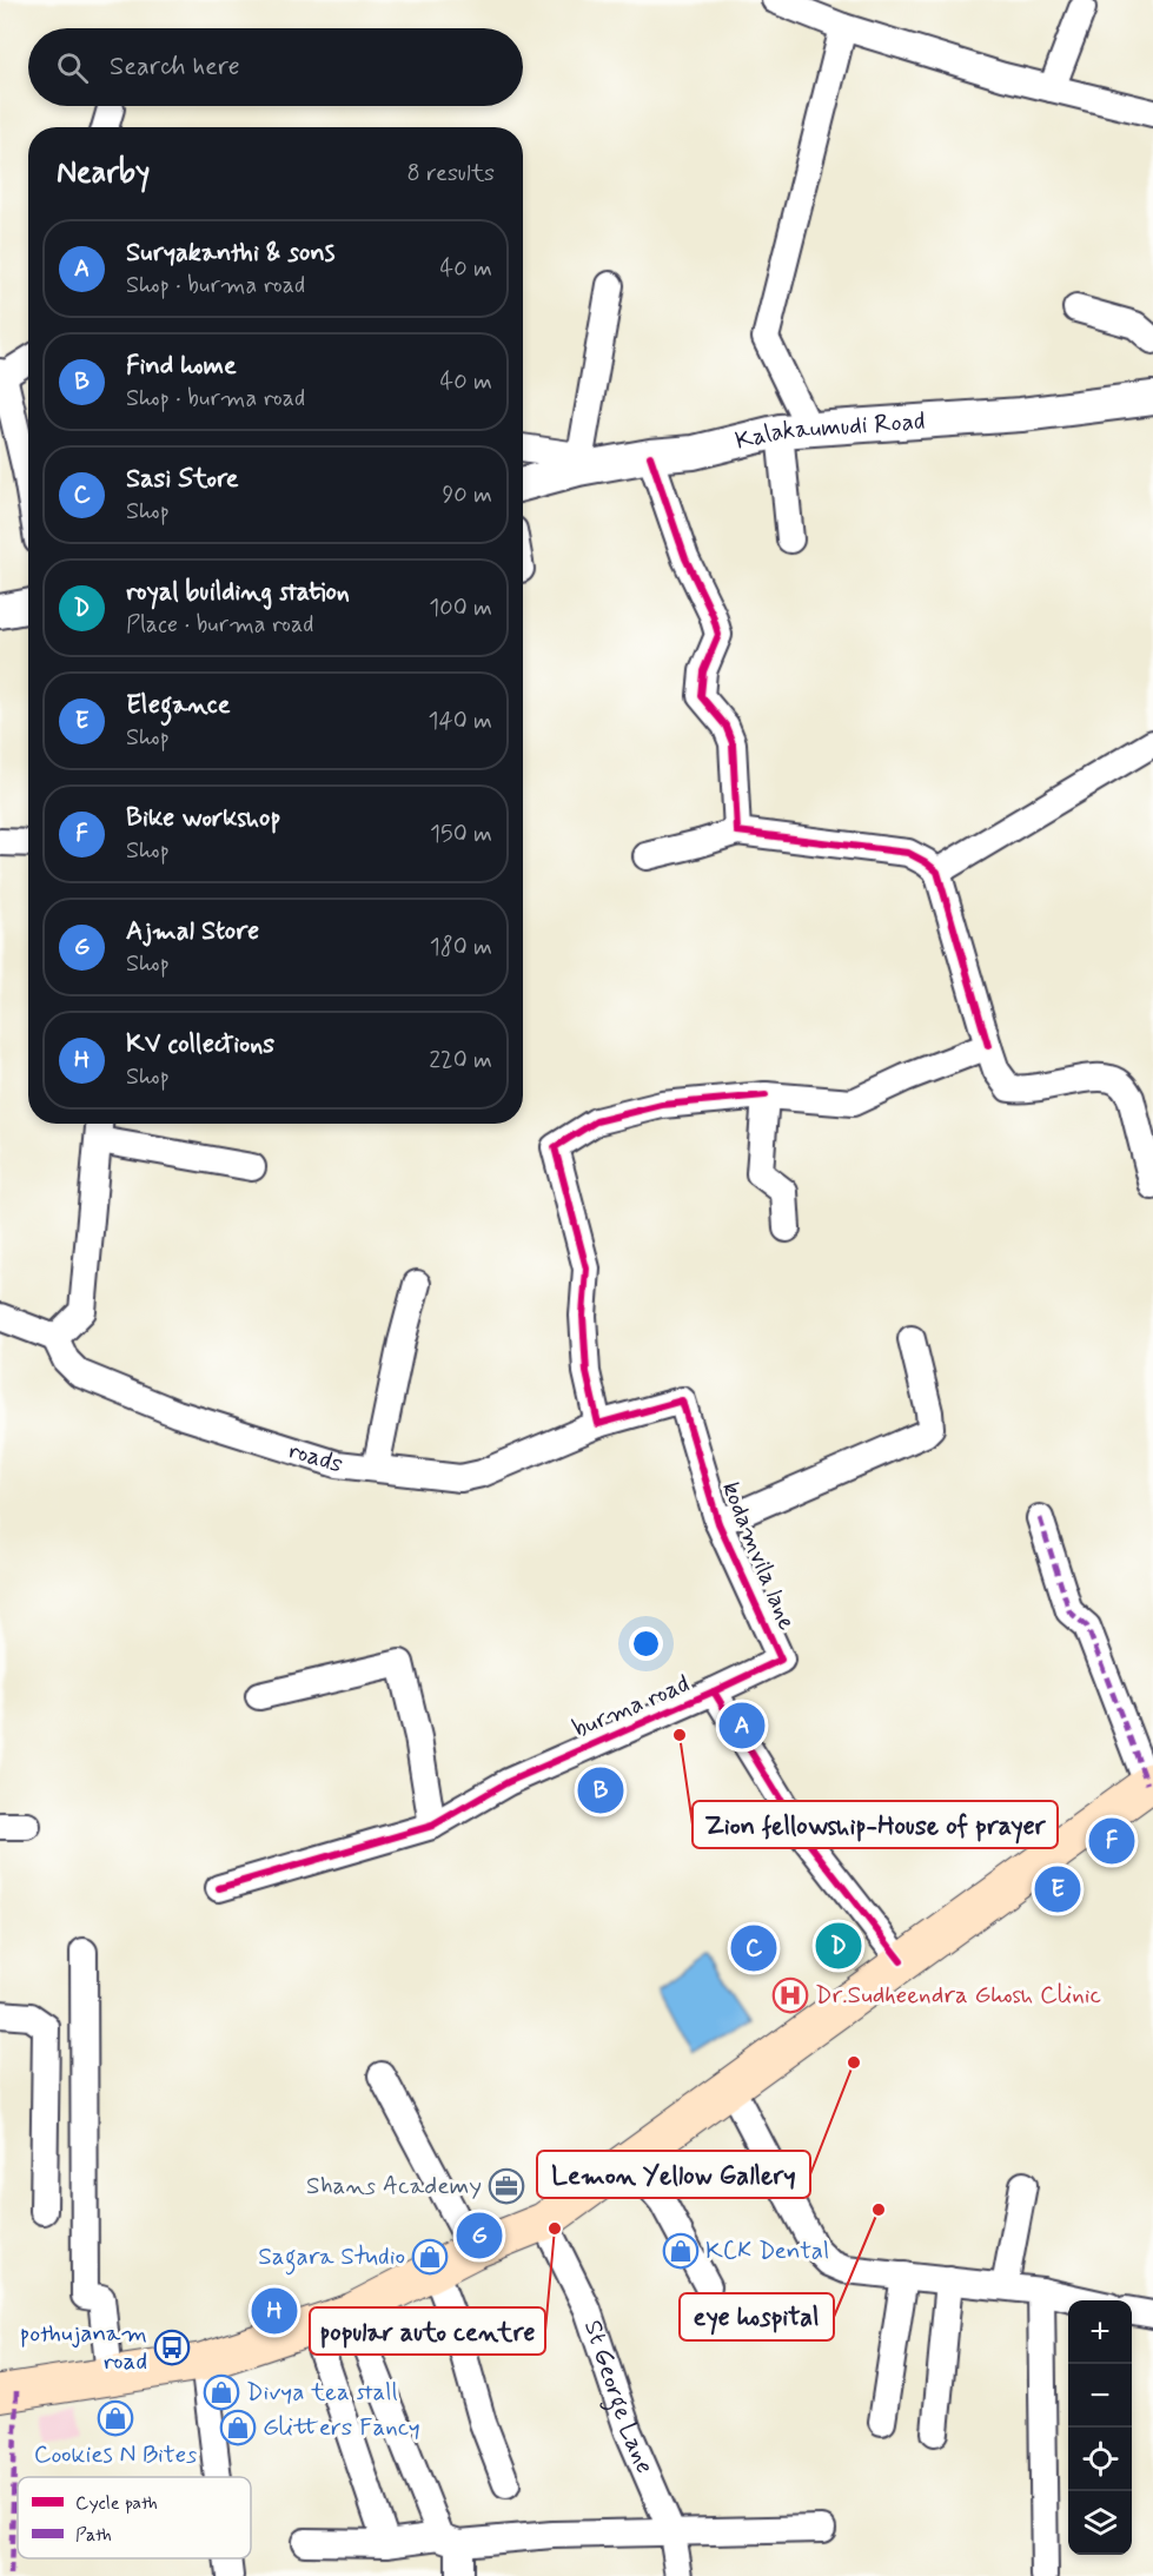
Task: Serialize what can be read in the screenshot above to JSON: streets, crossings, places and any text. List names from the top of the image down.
{
  "streets": {
    "street": [
      "Kalakaumudi Road",
      "roads",
      "kodamvila lane",
      "burma road",
      "St George Lane"
    ]
  },
  "crossings": [
    ["roads", "kodamvila lane"],
    ["kodamvila lane", "burma road"]
  ],
  "places": {
    "other": [
      "Zion fellowship-House of prayer",
      "Lemon Yellow Gallery",
      "eye hospital",
      "popular auto centre"
    ],
    "hospital": ["Dr.Sudheendra Ghosh Clinic"],
    "office": ["Shans Academy"],
    "shop": [
      "KCK Dental",
      "Sagara Studio",
      "Divya tea stall",
      "Cookies N Bites",
      "Glitters Fancy"
    ],
    "bus stop": ["pothujanam road"]
  },
  "legend": ["Cycle path", "Path"],
  "page": {
    "search": "Search here",
    "heading": ["Nearby", "8 results"],
    "list": [
      {
        "mark": "A",
        "name": "Suryakanthi & sons",
        "note": "Shop · burma road",
        "value": "40 m"
      },
      {
        "mark": "B",
        "name": "Find home",
        "note": "Shop · burma road",
        "value": "40 m"
      },
      {
        "mark": "C",
        "name": "Sasi Store",
        "note": "Shop",
        "value": "90 m"
      },
      {
        "mark": "D",
        "name": "royal building station",
        "note": "Place · burma road",
        "value": "100 m"
      },
      {
        "mark": "E",
        "name": "Elegance",
        "note": "Shop",
        "value": "140 m"
      },
      {
        "mark": "F",
        "name": "Bike workshop",
        "note": "Shop",
        "value": "150 m"
      },
      {
        "mark": "G",
        "name": "Ajmal Store",
        "note": "Shop",
        "value": "180 m"
      },
      {
        "mark": "H",
        "name": "KV collections",
        "note": "Shop",
        "value": "220 m"
      }
    ],
    "pins": [
      "A",
      "B",
      "F",
      "E",
      "D",
      "C",
      "G",
      "H"
    ],
    "map_buttons": ["+", "−"]
  }
}
